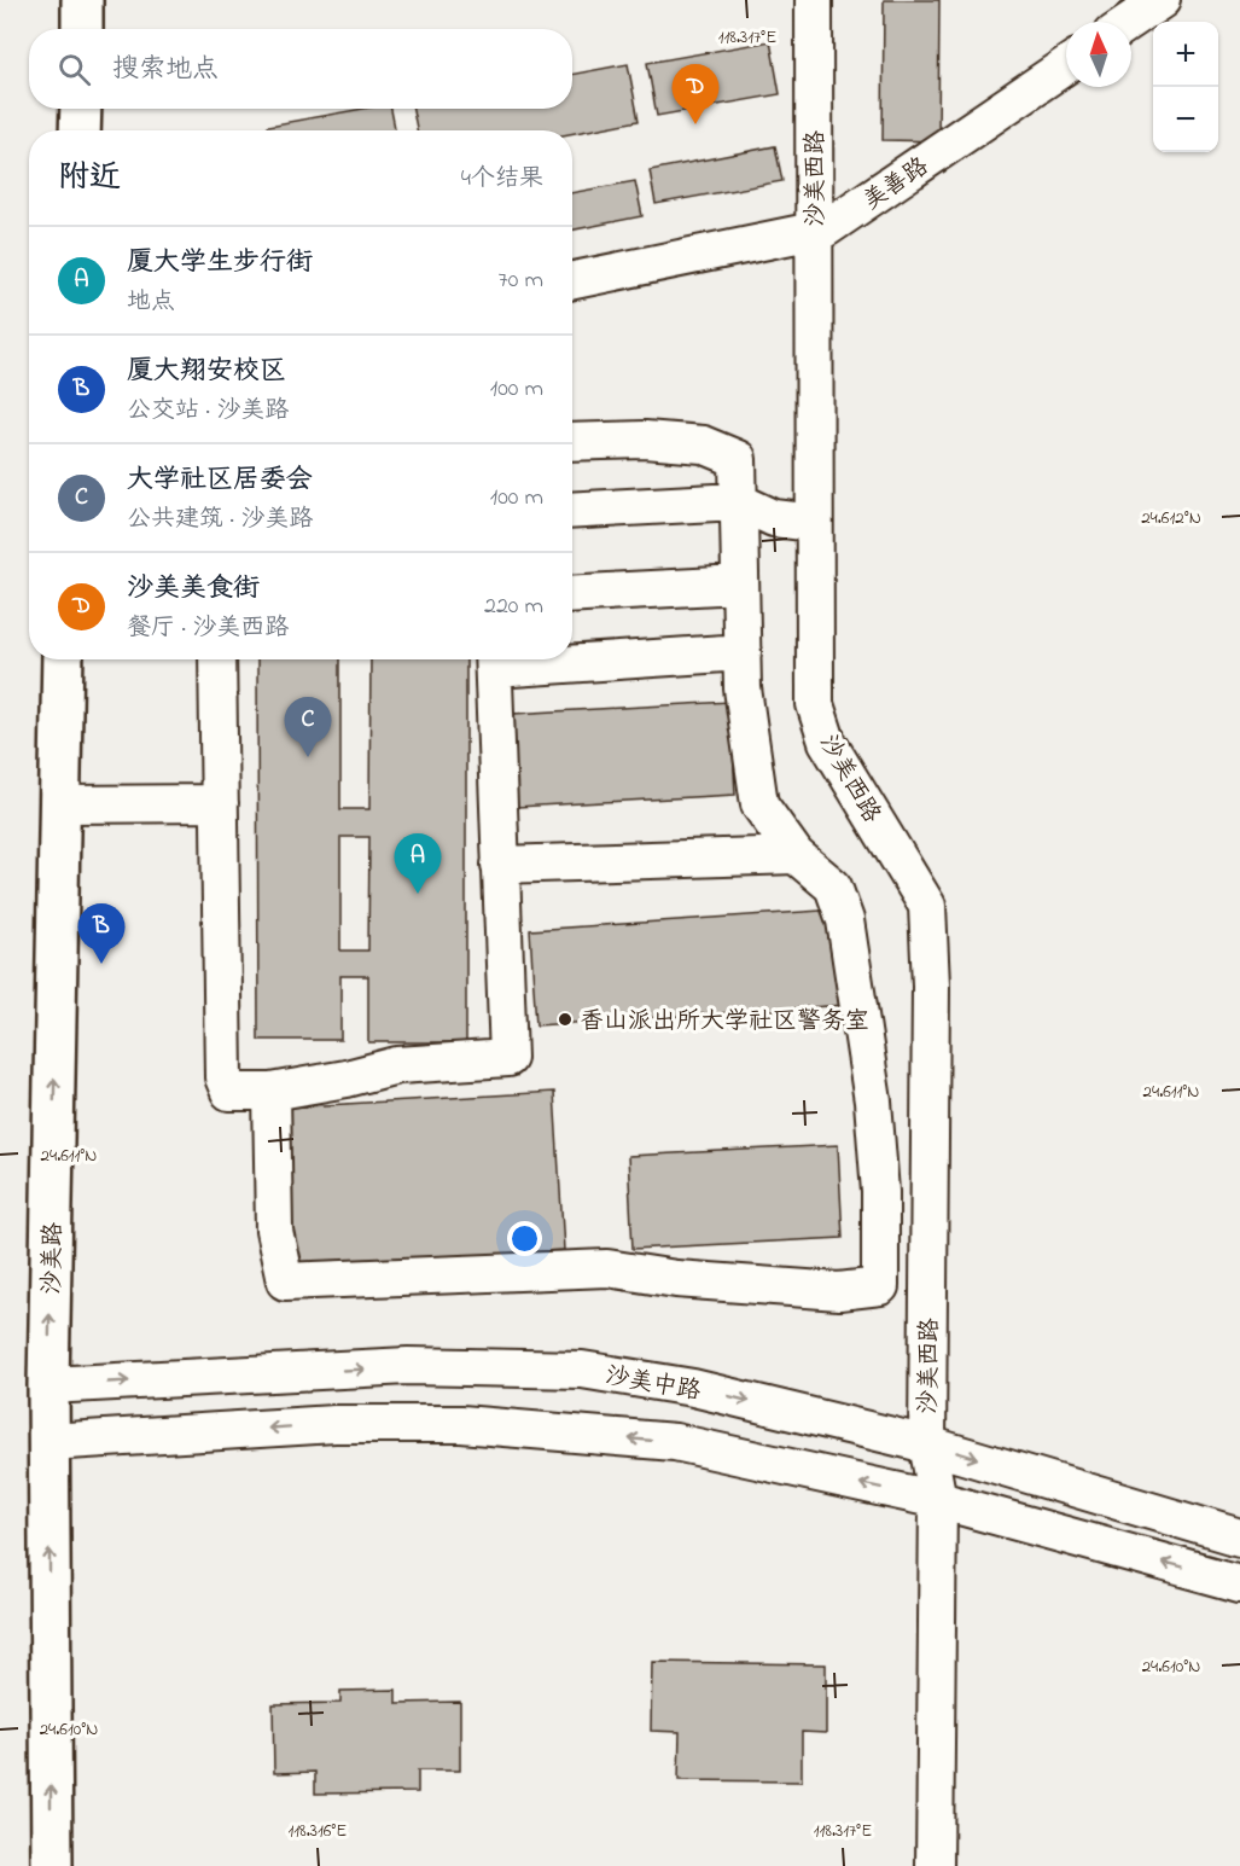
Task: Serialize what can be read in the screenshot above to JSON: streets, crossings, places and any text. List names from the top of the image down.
{
  "streets": {
    "main road": ["沙美路"],
    "street": ["沙美西路", "美善路", "沙美中路"]
  },
  "crossings": [
    ["沙美西路", "美善路"],
    ["沙美西路", "沙美中路"],
    ["沙美路", "沙美中路"]
  ],
  "one_way": ["沙美路"],
  "places": ["香山派出所大学社区警务室"],
  "north": "top",
  "page": {
    "map_buttons": ["+", "−"],
    "search": "搜索地点",
    "pins": [
      "D",
      "C",
      "A",
      "B"
    ],
    "heading": ["附近", "4个结果"],
    "list": [
      {
        "mark": "A",
        "name": "厦大学生步行街",
        "note": "地点",
        "value": "70 m"
      },
      {
        "mark": "B",
        "name": "厦大翔安校区",
        "note": "公交站 · 沙美路",
        "value": "100 m"
      },
      {
        "mark": "C",
        "name": "大学社区居委会",
        "note": "公共建筑 · 沙美路",
        "value": "100 m"
      },
      {
        "mark": "D",
        "name": "沙美美食街",
        "note": "餐厅 · 沙美西路",
        "value": "220 m"
      }
    ]
  },
  "coordinates": [
    "118.317°E",
    "24.612°N",
    "24.611°N",
    "24.610°N",
    "118.316°E"
  ]
}
